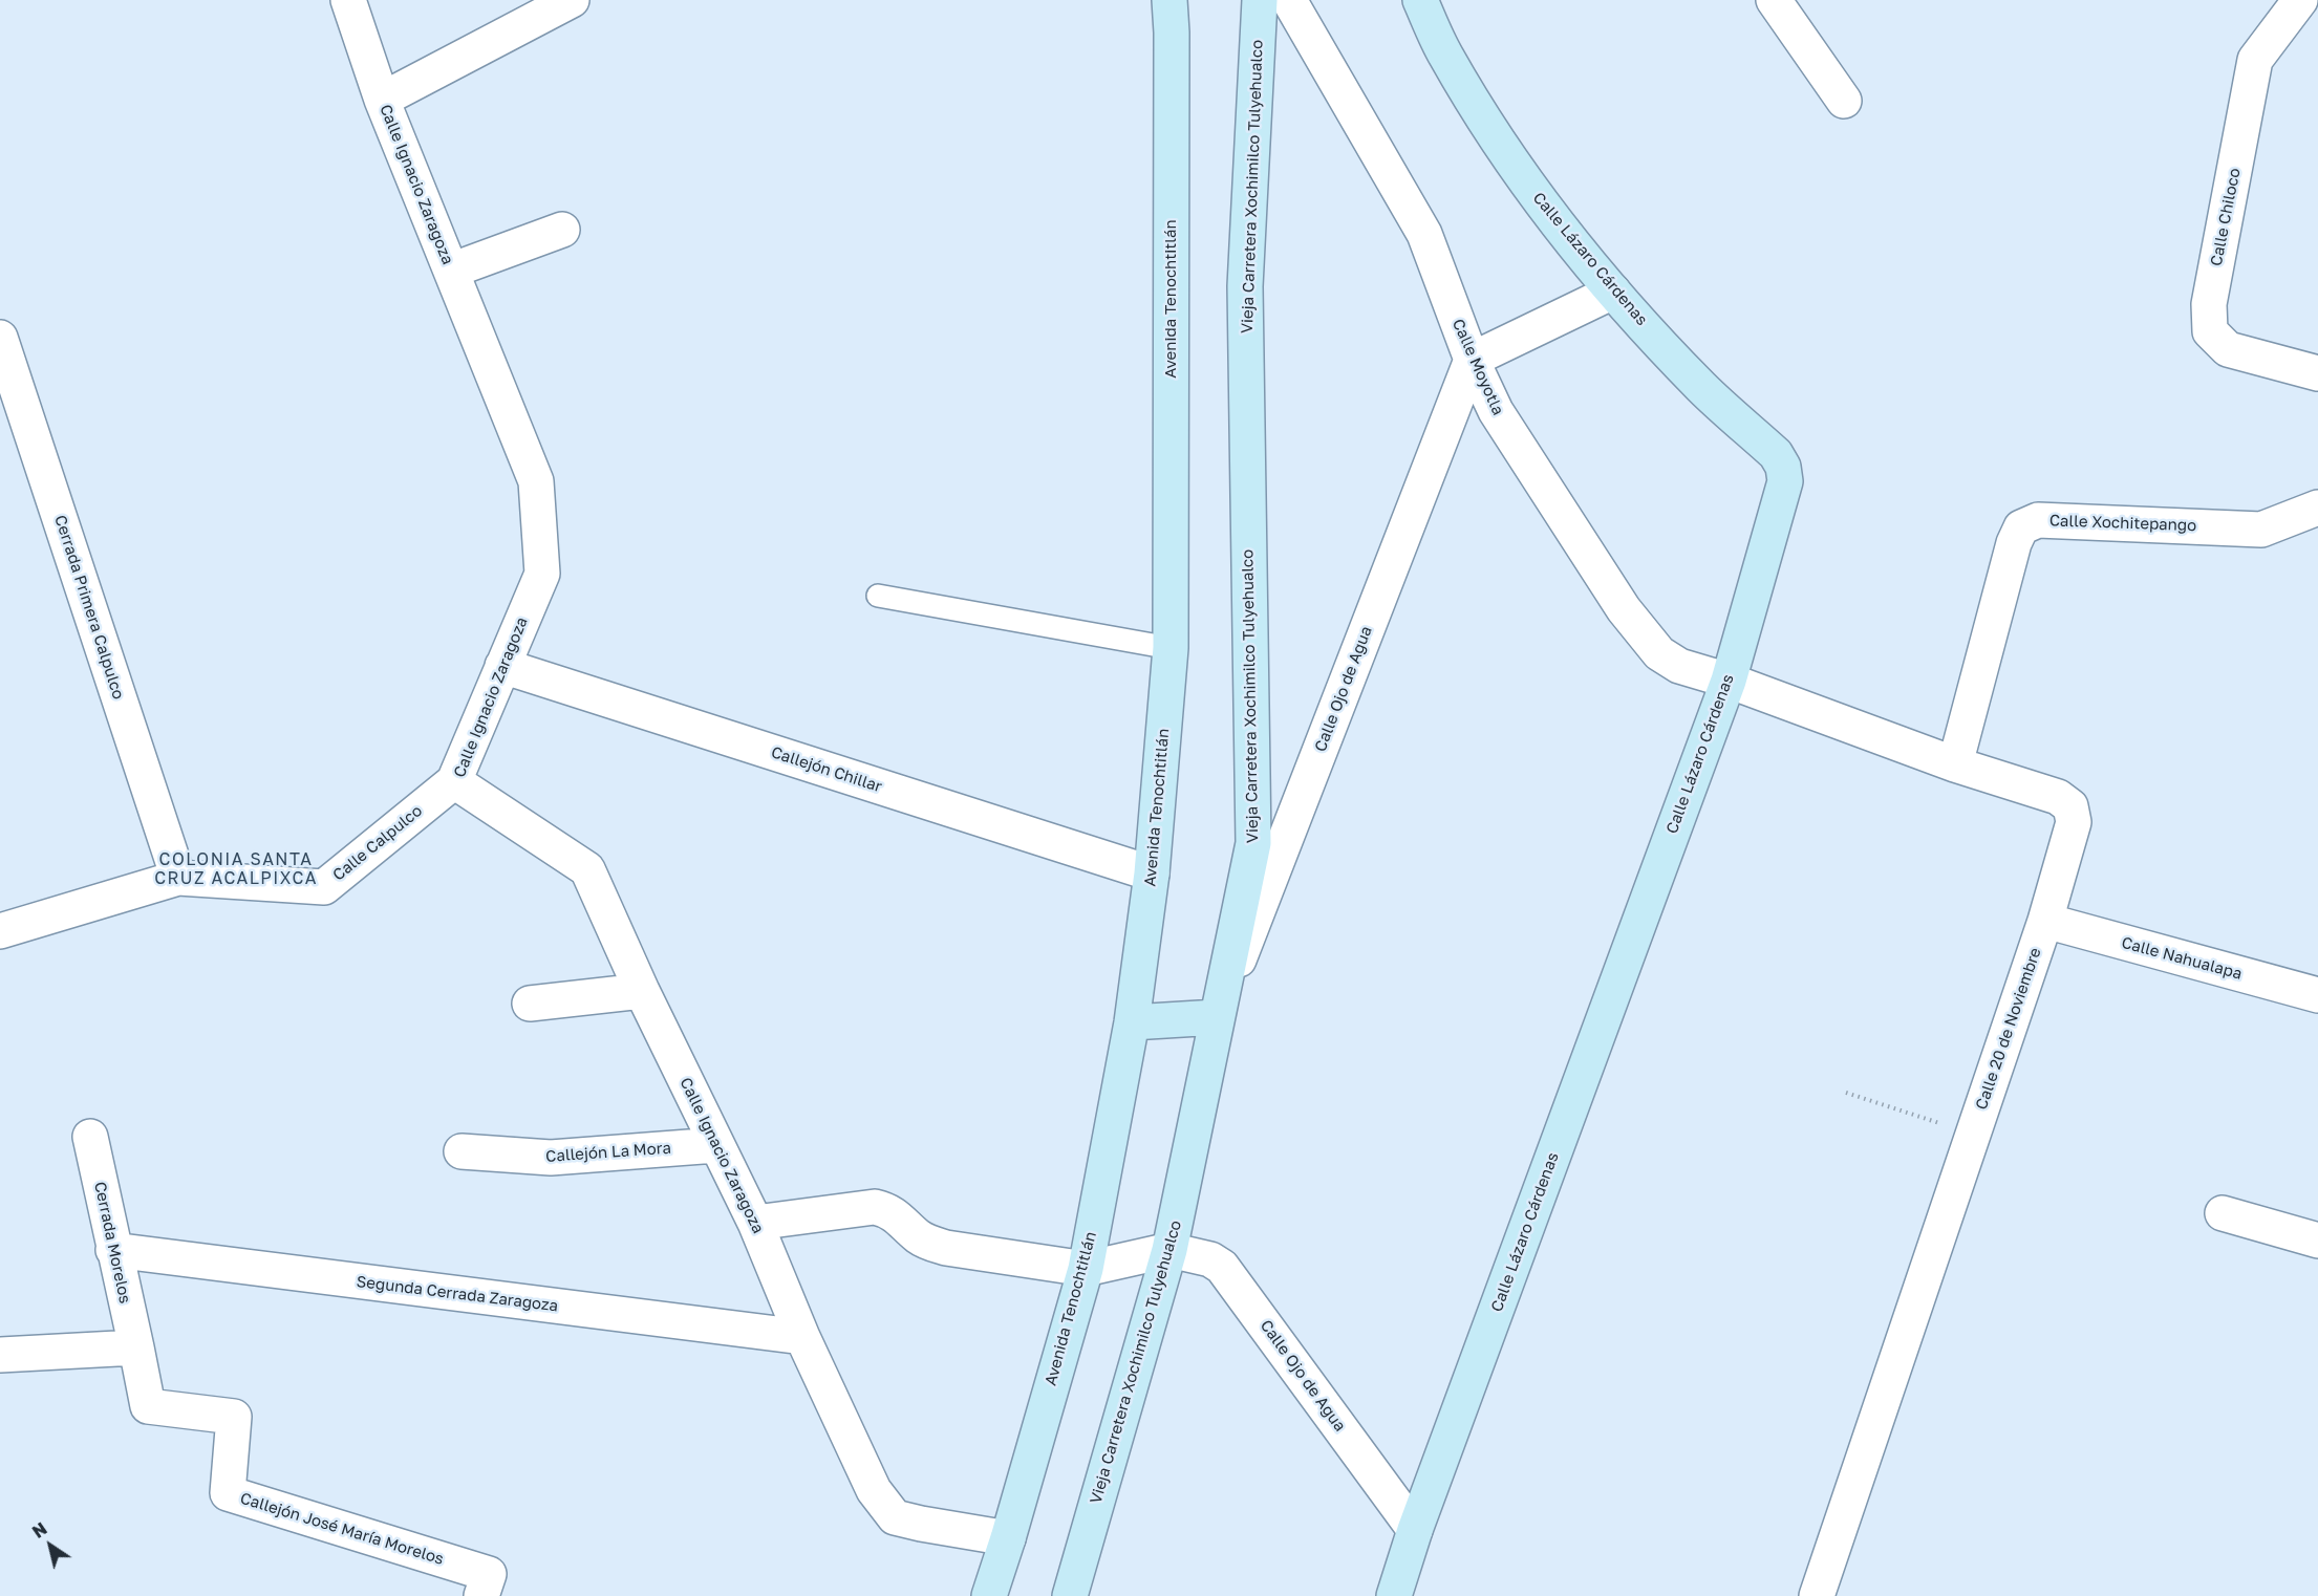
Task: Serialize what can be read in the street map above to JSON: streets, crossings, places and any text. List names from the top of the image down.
{
  "streets": {
    "main road": ["Vieja Carretera Xochimilco Tulyehualco", "Calle Lázaro Cárdenas", "Avenida Tenochtitlán"],
    "street": [
      "Calle Ignacio Zaragoza",
      "Calle Chiloco",
      "Calle Moyotla",
      "Calle Xochitepango",
      "Cerrada Primera Calpulco",
      "Calle Ojo de Agua",
      "Callejón Chillar",
      "Calle Calpulco",
      "Calle Nahualapa",
      "Calle 20 de Noviembre",
      "Callejón La Mora",
      "Cerrada Morelos",
      "Segunda Cerrada Zaragoza",
      "Callejón José María Morelos"
    ]
  },
  "crossings": [
    ["Calle Ignacio Zaragoza", "Avenida Tenochtitlán"],
    ["Calle Ignacio Zaragoza", "Callejón Chillar"],
    ["Calle Ignacio Zaragoza", "Calle Calpulco"],
    ["Calle Ignacio Zaragoza", "Callejón La Mora"],
    ["Calle Ignacio Zaragoza", "Segunda Cerrada Zaragoza"],
    ["Vieja Carretera Xochimilco Tulyehualco", "Calle Ojo de Agua"],
    ["Calle Lázaro Cárdenas", "Calle Moyotla"],
    ["Calle Lázaro Cárdenas", "Calle Ojo de Agua"],
    ["Calle Lázaro Cárdenas", "Calle 20 de Noviembre"],
    ["Avenida Tenochtitlán", "Callejón Chillar"],
    ["Calle Moyotla", "Calle Ojo de Agua"],
    ["Calle Moyotla", "Calle 20 de Noviembre"],
    ["Calle Xochitepango", "Calle 20 de Noviembre"],
    ["Cerrada Primera Calpulco", "Calle Calpulco"],
    ["Calle Nahualapa", "Calle 20 de Noviembre"],
    ["Cerrada Morelos", "Segunda Cerrada Zaragoza"],
    ["Cerrada Morelos", "Callejón José María Morelos"]
  ],
  "districts": ["COLONIA SANTA CRUZ ACALPIXCA"],
  "north": "top left"
}
